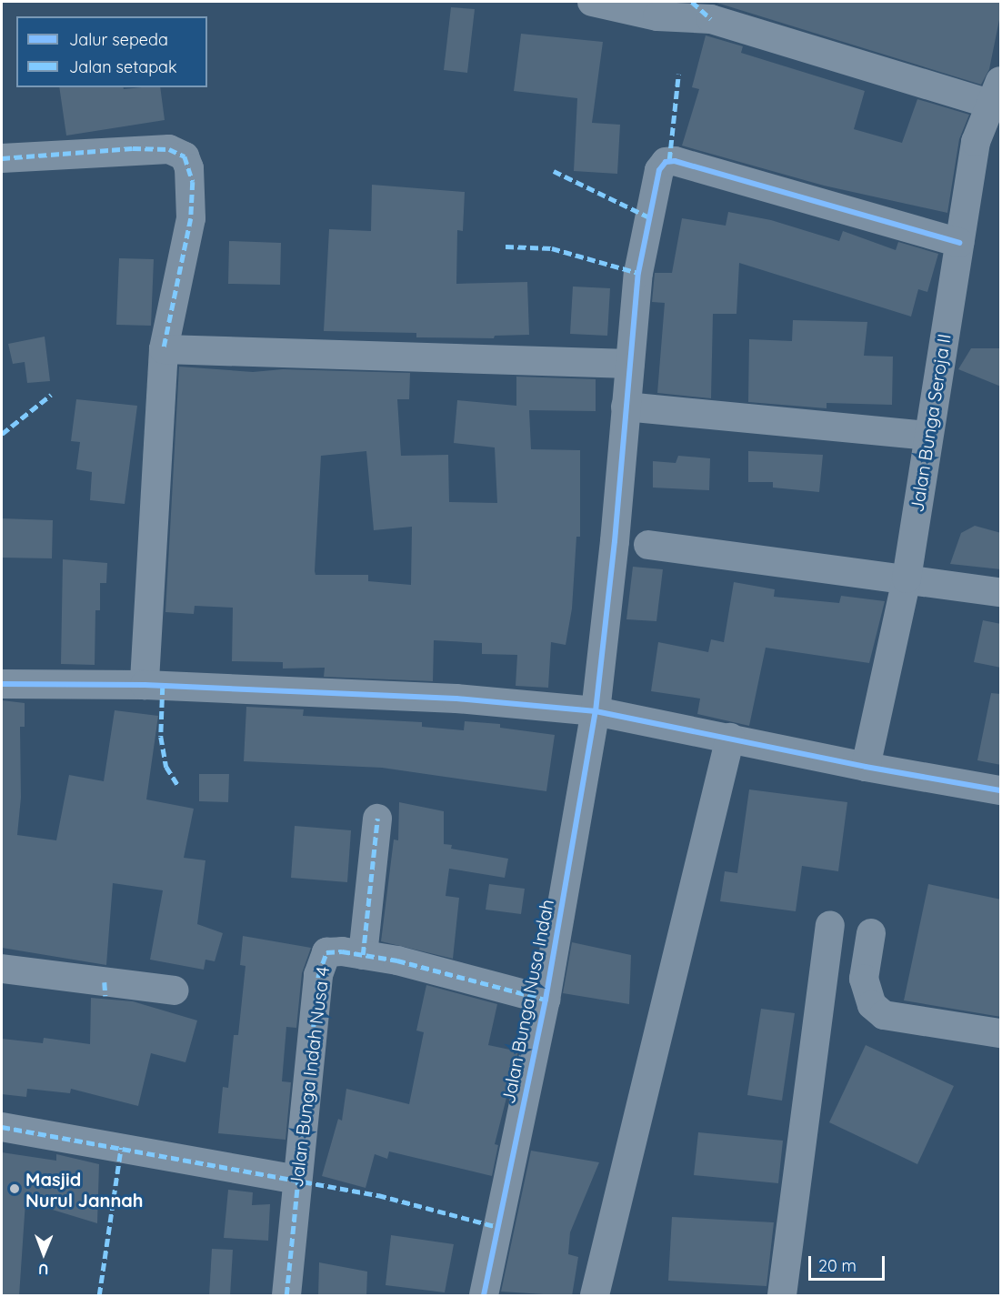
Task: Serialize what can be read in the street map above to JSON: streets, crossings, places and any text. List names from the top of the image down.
{
  "streets": {
    "street": ["Jalan Bunga Seroja II", "Jalan Bunga Nusa Indah", "Jalan Bunga Indah Nusa 4"]
  },
  "crossings": [
    ["Jalan Bunga Seroja II", "Jalan Bunga Nusa Indah"],
    ["Jalan Bunga Nusa Indah", "Jalan Bunga Indah Nusa 4"]
  ],
  "places": ["Masjid Nurul Jannah"],
  "legend": ["Jalur sepeda", "Jalan setapak"],
  "scale_bar": "20 m",
  "north": "bottom"
}
